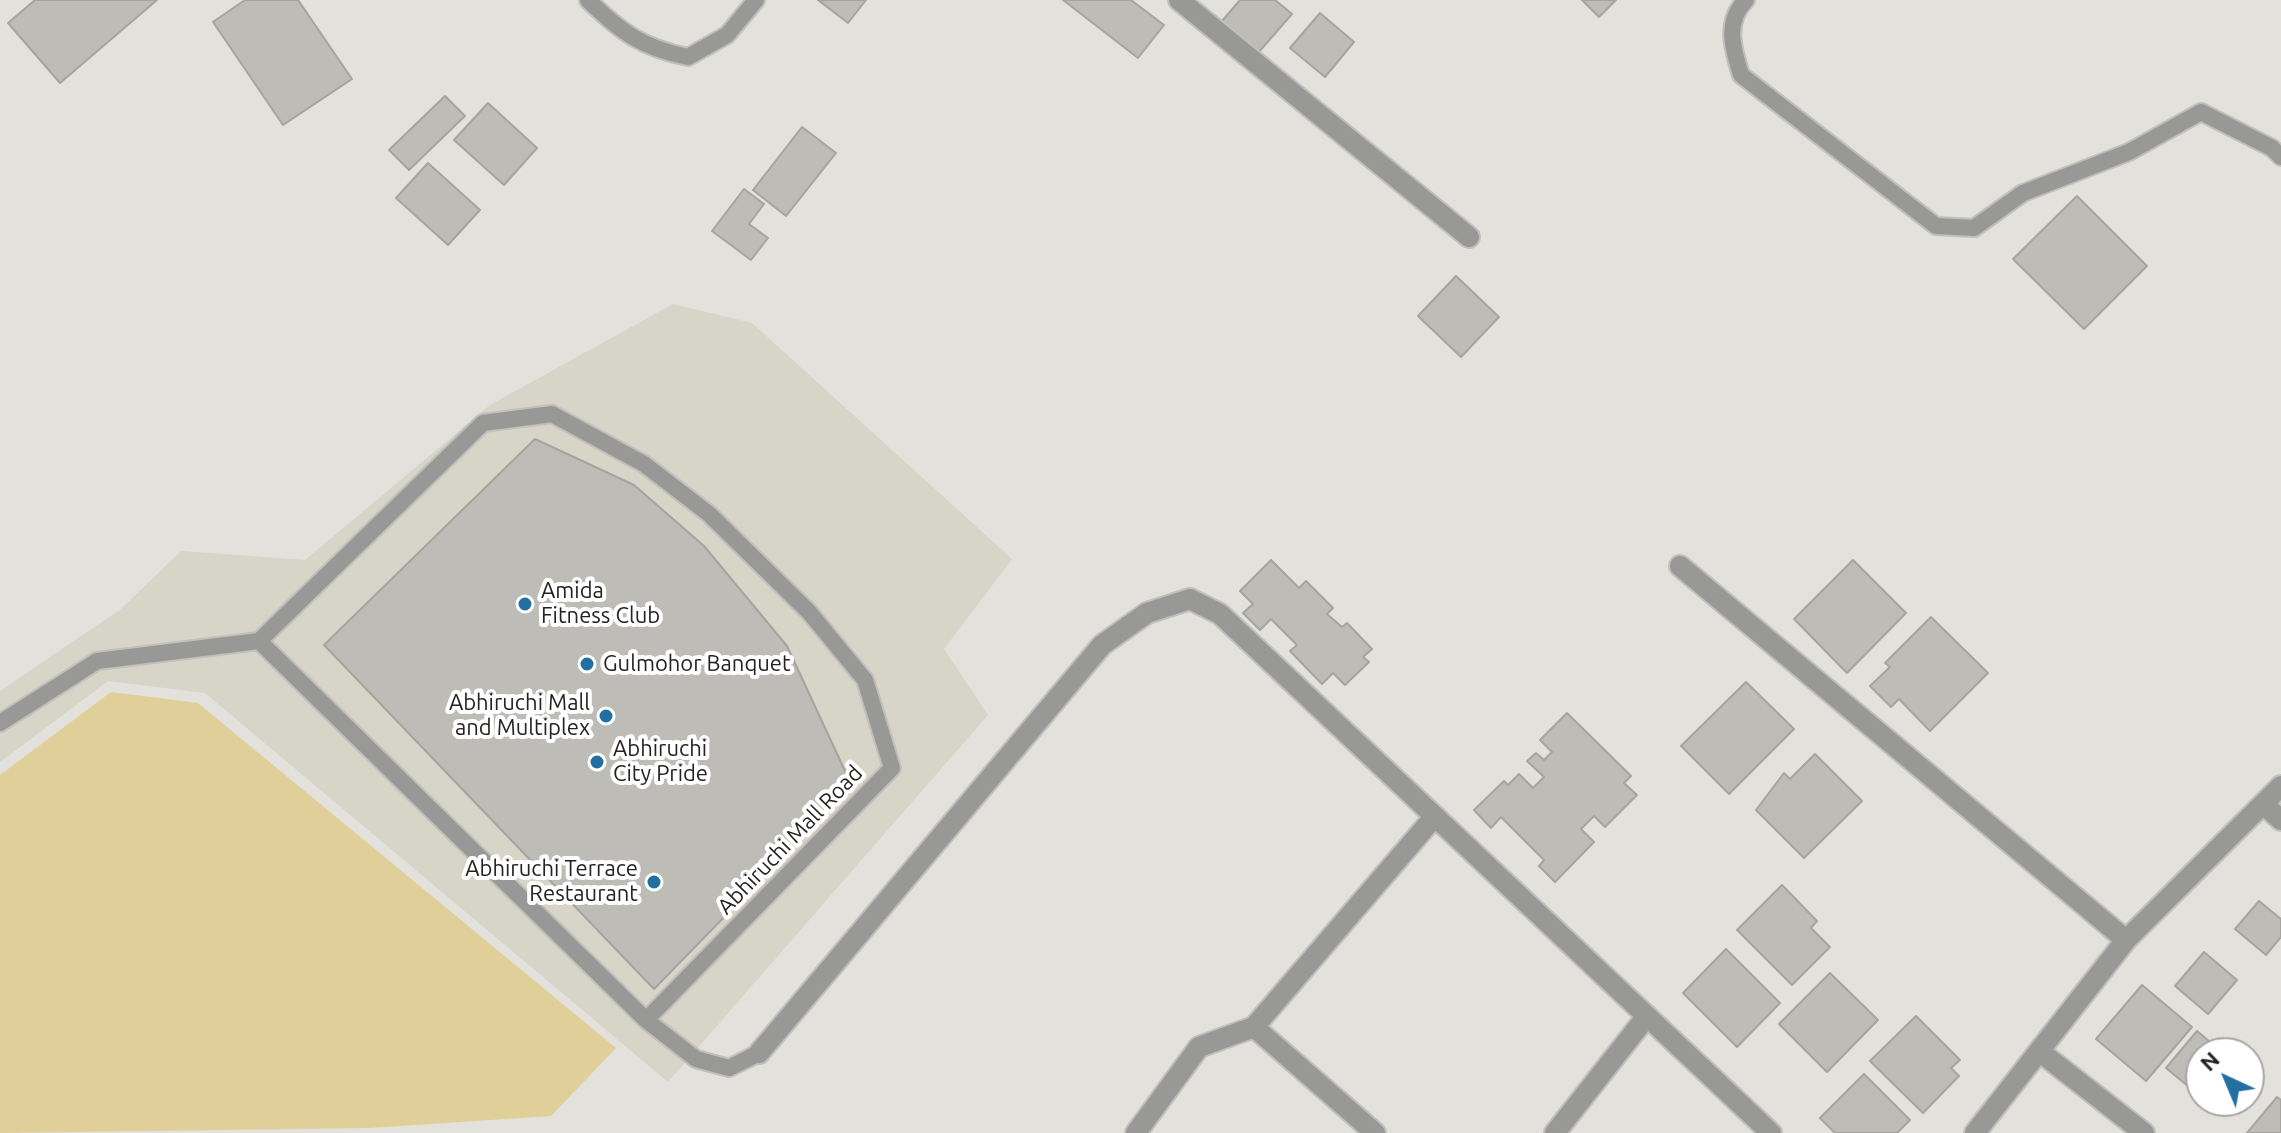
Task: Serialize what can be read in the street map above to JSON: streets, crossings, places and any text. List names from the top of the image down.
{
  "streets": {
    "lane": ["Abhiruchi Mall Road"]
  },
  "places": [
    "Amida Fitness Club",
    "Gulmohor Banquet",
    "Abhiruchi Mall and Multiplex",
    "Abhiruchi City Pride",
    "Abhiruchi Terrace Restaurant"
  ],
  "north": "top left"
}
